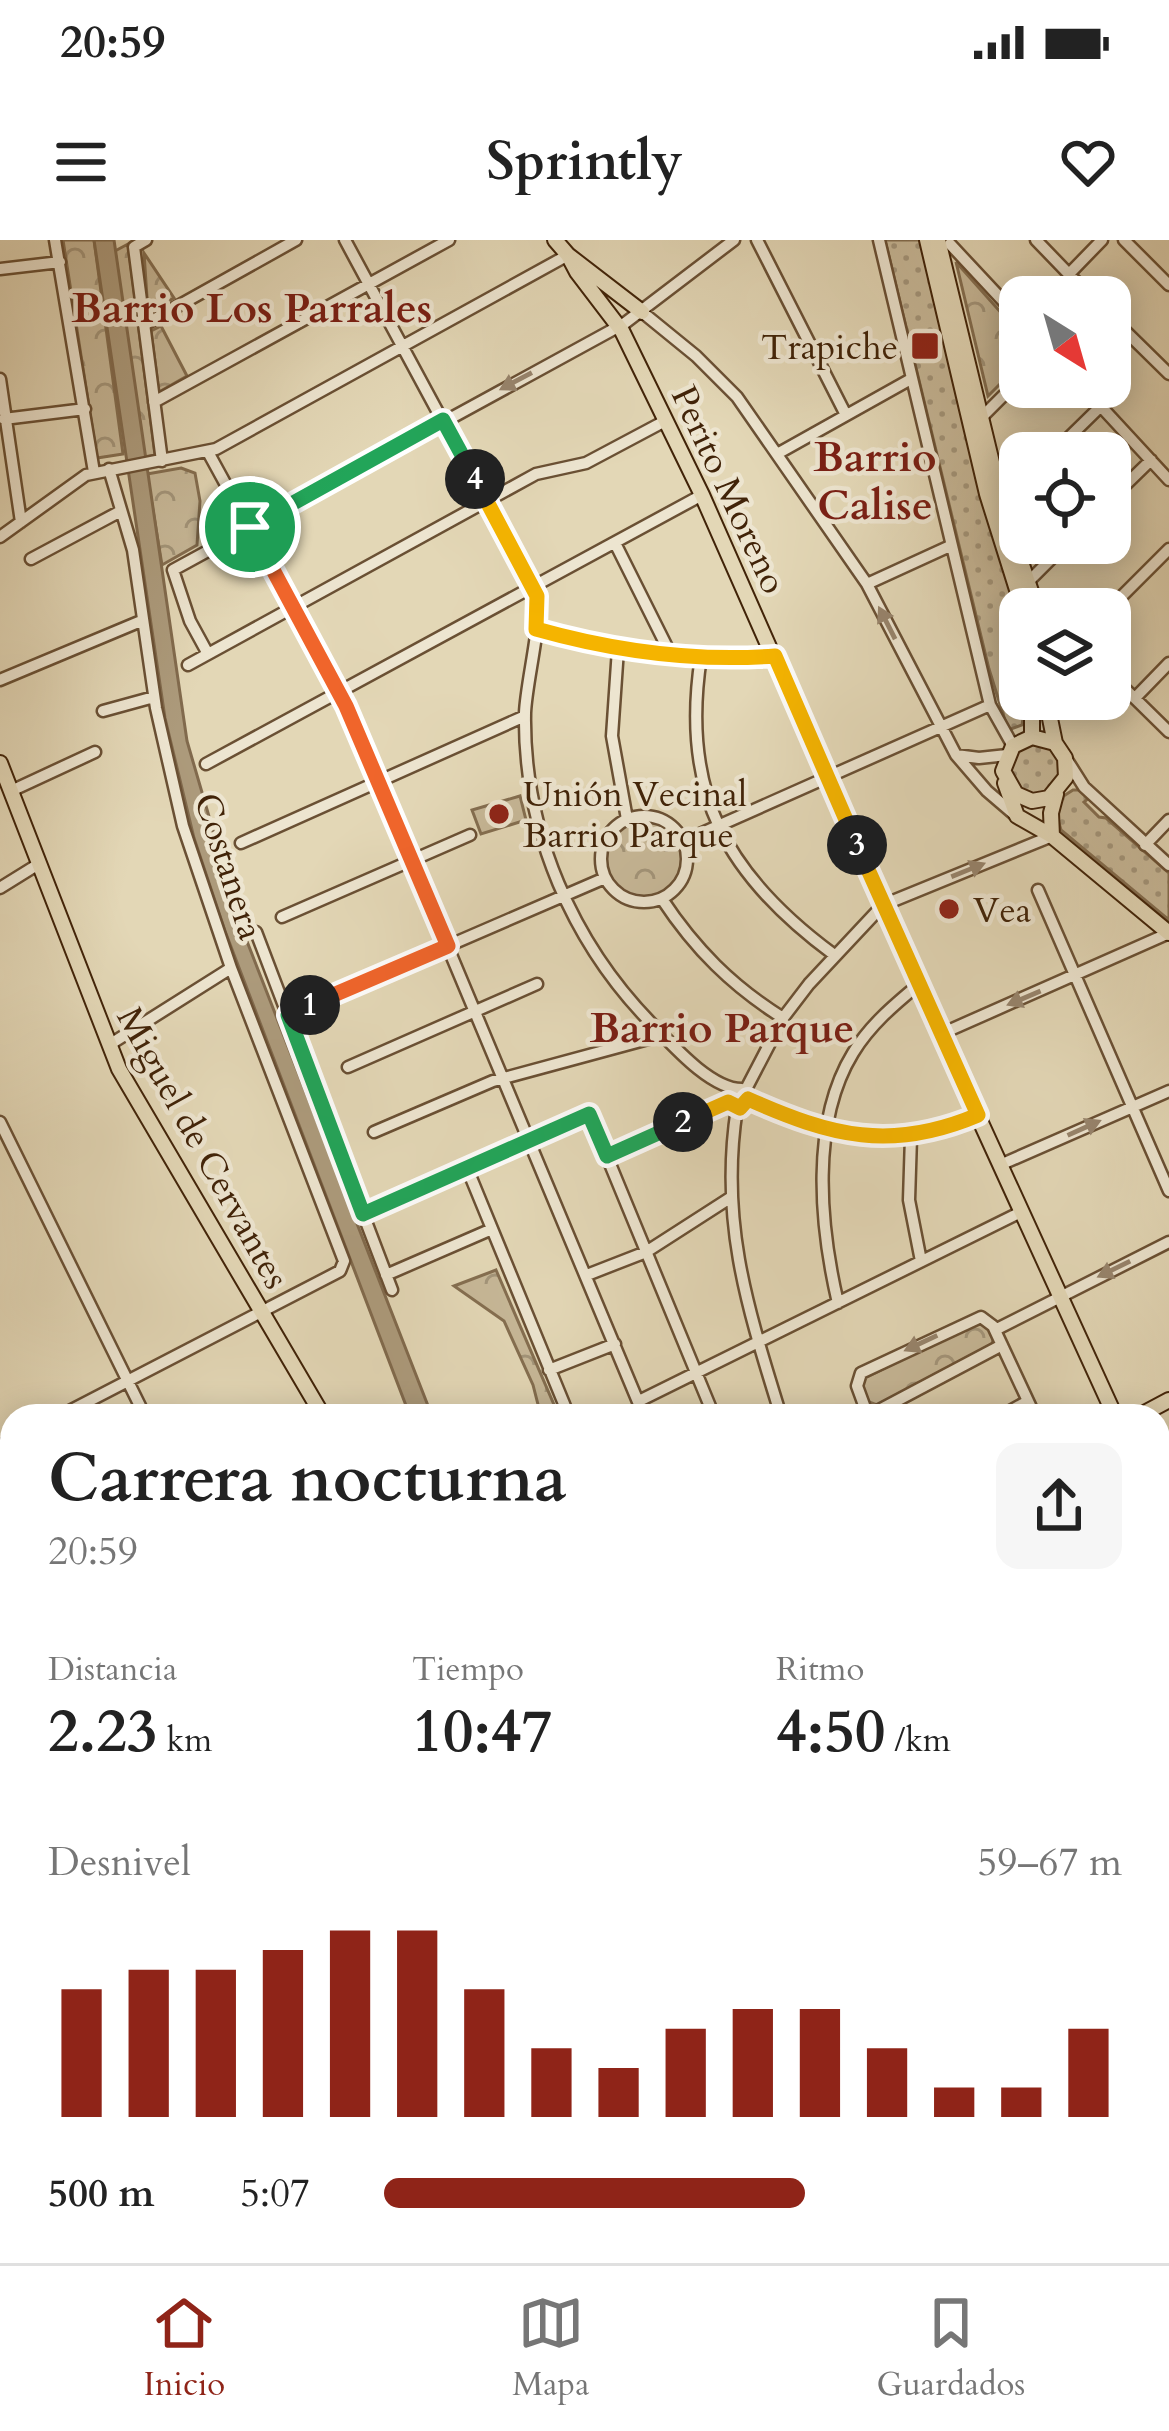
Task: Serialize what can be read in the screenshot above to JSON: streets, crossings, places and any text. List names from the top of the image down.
{
  "streets": {
    "main road": ["Perito Moreno", "Miguel de Cervantes"],
    "street": ["Costanera"]
  },
  "crossings": [
    ["Costanera", "Miguel de Cervantes"]
  ],
  "districts": ["Barrio Los Parrales", "Barrio Calise", "Barrio Parque"],
  "places": {
    "transit": ["Trapiche"],
    "other": ["Unión Vecinal Barrio Parque", "Vea"]
  },
  "north": "bottom right",
  "page": {
    "status": "20:59",
    "header": "Sprintly",
    "pins": [
      "4",
      "3",
      "1",
      "2"
    ],
    "heading": ["Carrera nocturna", "20:59"],
    "stats": [
      ["Distancia", "2.23 km"],
      ["Tiempo", "10:47"],
      ["Ritmo", "4:50 /km"]
    ],
    "chart": ["Desnivel", "59–67 m"],
    "list": [
      {
        "name": "500 m",
        "note": "5:07"
      }
    ],
    "tabs": ["Inicio", "Mapa", "Guardados"]
  }
}
